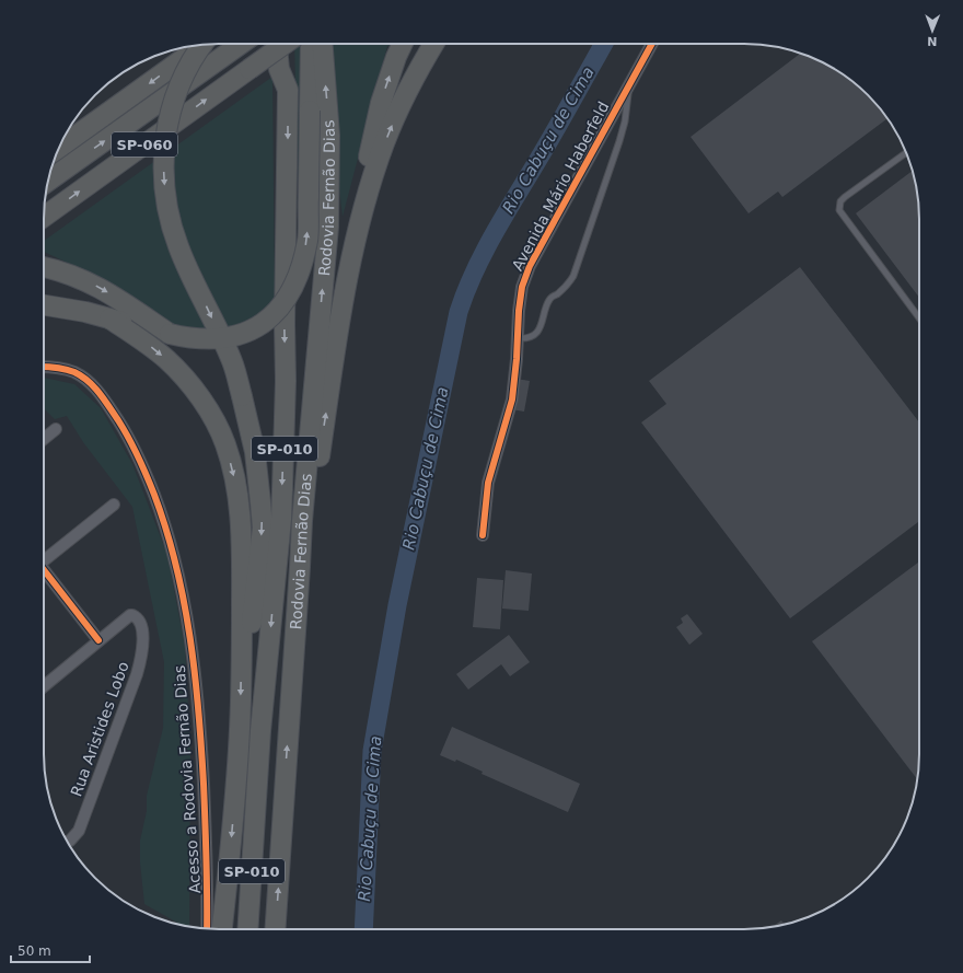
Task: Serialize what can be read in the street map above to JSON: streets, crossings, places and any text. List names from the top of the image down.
{
  "streets": {
    "highway": ["SP-060", "Rodovia Fernão Dias", "SP-010"],
    "street": ["Avenida Mário Haberfeld", "Rua Aristides Lobo", "Acesso a Rodovia Fernão Dias"]
  },
  "water": ["Rio Cabuçu de Cima"],
  "scale_bar": "50 m",
  "north": "bottom"
}
